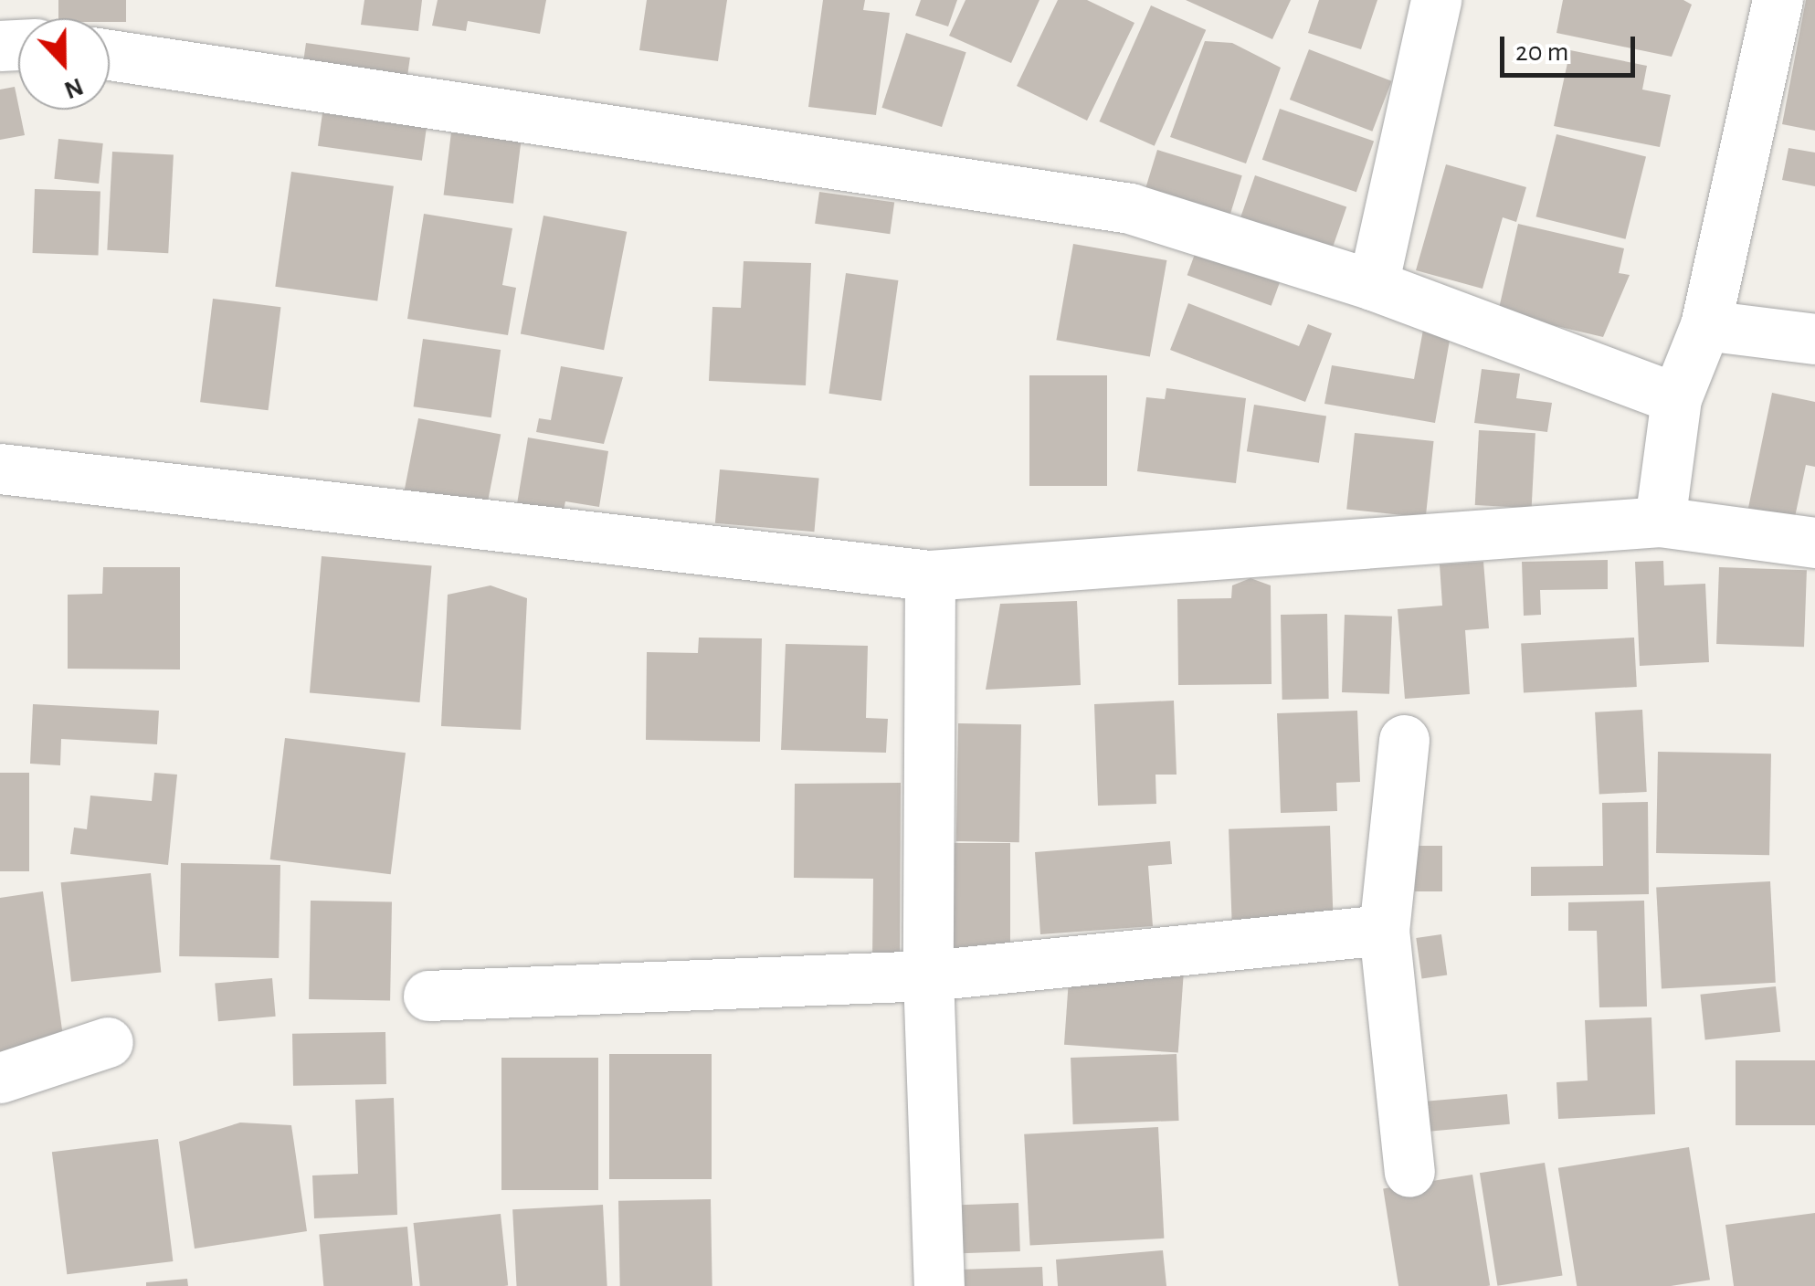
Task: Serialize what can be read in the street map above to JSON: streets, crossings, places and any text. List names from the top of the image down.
{
  "scale_bar": "20 m",
  "north": "bottom"
}
